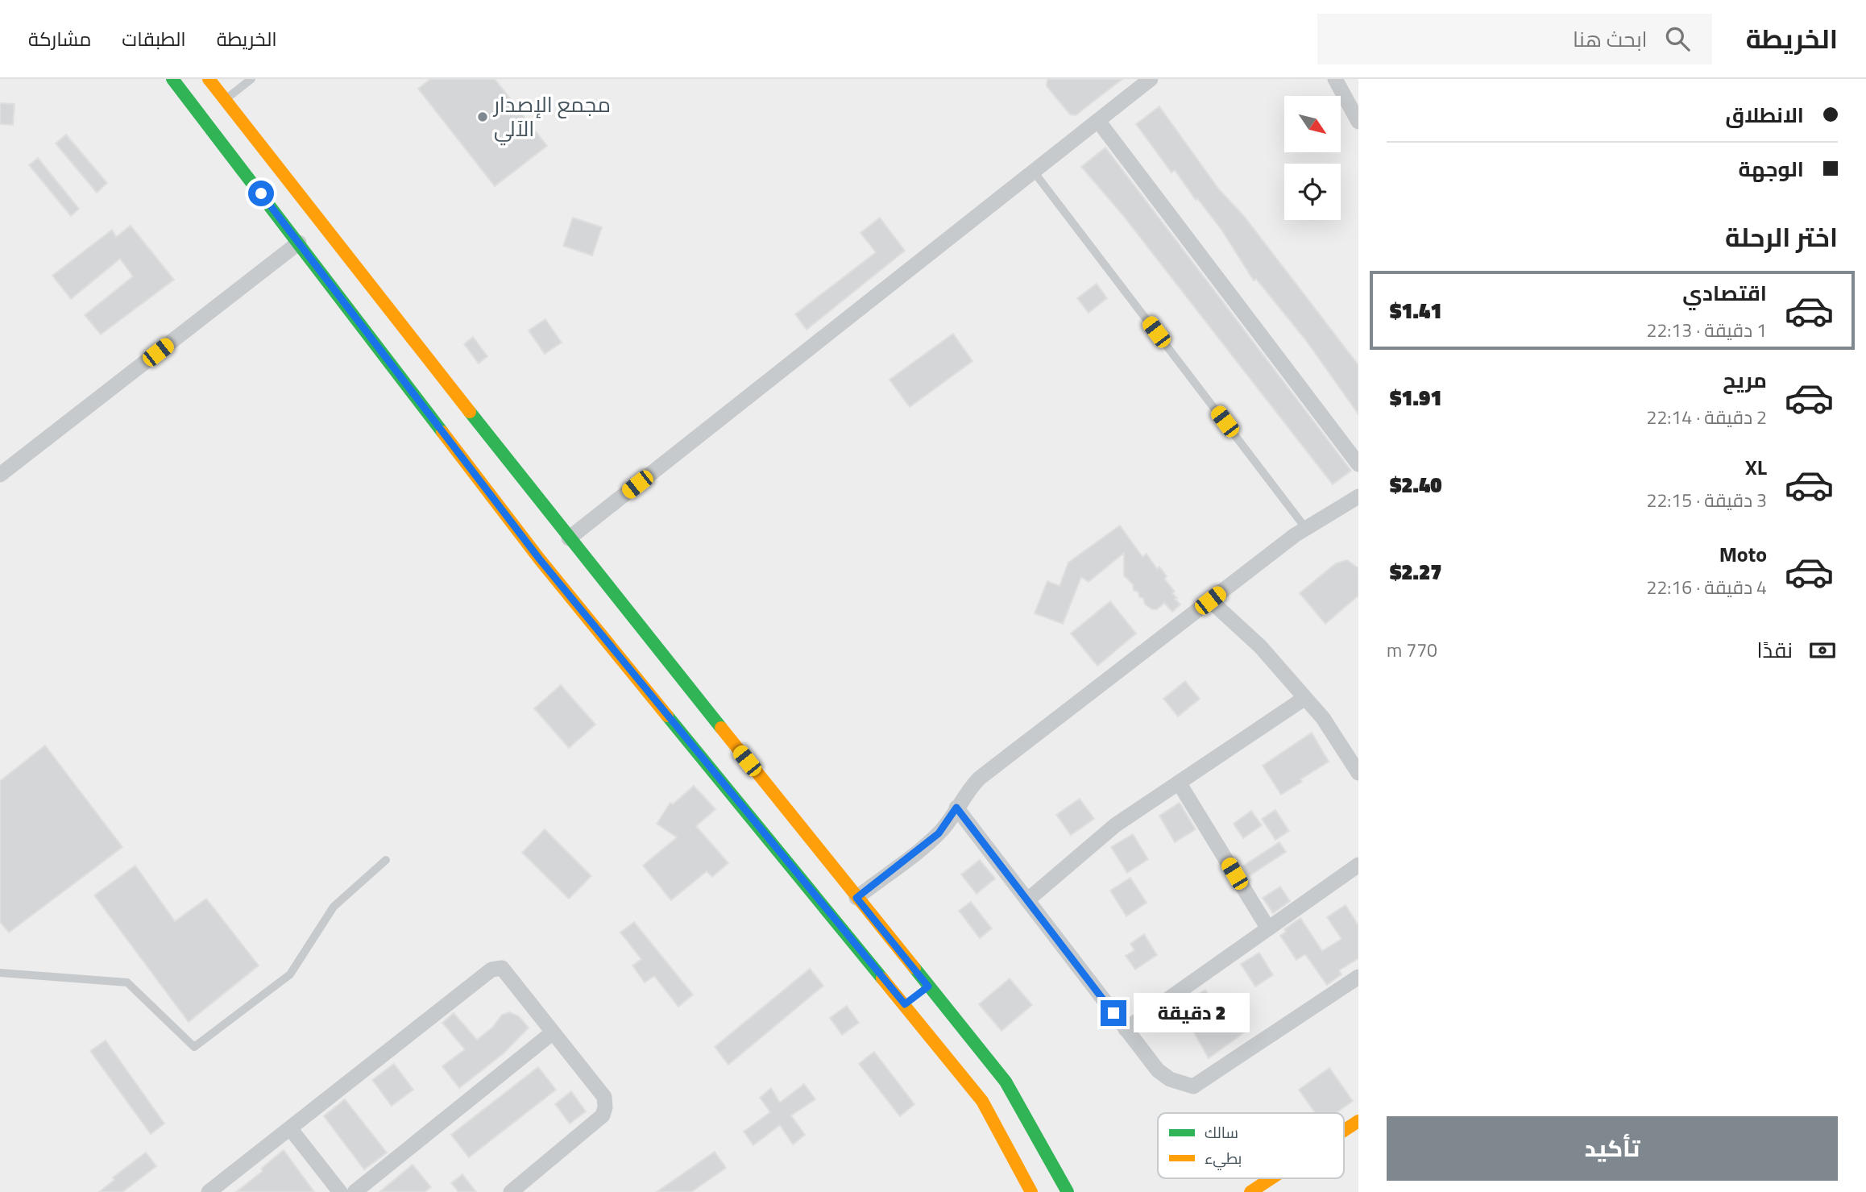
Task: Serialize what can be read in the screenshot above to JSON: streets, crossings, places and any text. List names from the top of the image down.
{
  "places": ["مجمع الإصدار الآلي"],
  "legend": ["سالك", "بطيء"],
  "north": "bottom right",
  "page": {
    "header": "الخريطة",
    "search": "ابحث هنا",
    "nav": ["الخريطة", "الطبقات", "مشاركة"],
    "banner": ["الانطلاق", "الوجهة"],
    "heading": "اختر الرحلة",
    "list": [
      {
        "name": "اقتصادي",
        "note": "1 دقيقة · 22:13",
        "value": "$1.41"
      },
      {
        "name": "مريح",
        "note": "2 دقيقة · 22:14",
        "value": "$1.91"
      },
      {
        "name": "XL",
        "note": "3 دقيقة · 22:15",
        "value": "$2.40"
      },
      {
        "name": "Moto",
        "note": "4 دقيقة · 22:16",
        "value": "$2.27"
      }
    ],
    "pay": ["نقدًا", "770 m"],
    "bubble": "2 دقيقة",
    "buttons": "تأكيد"
  }
}
